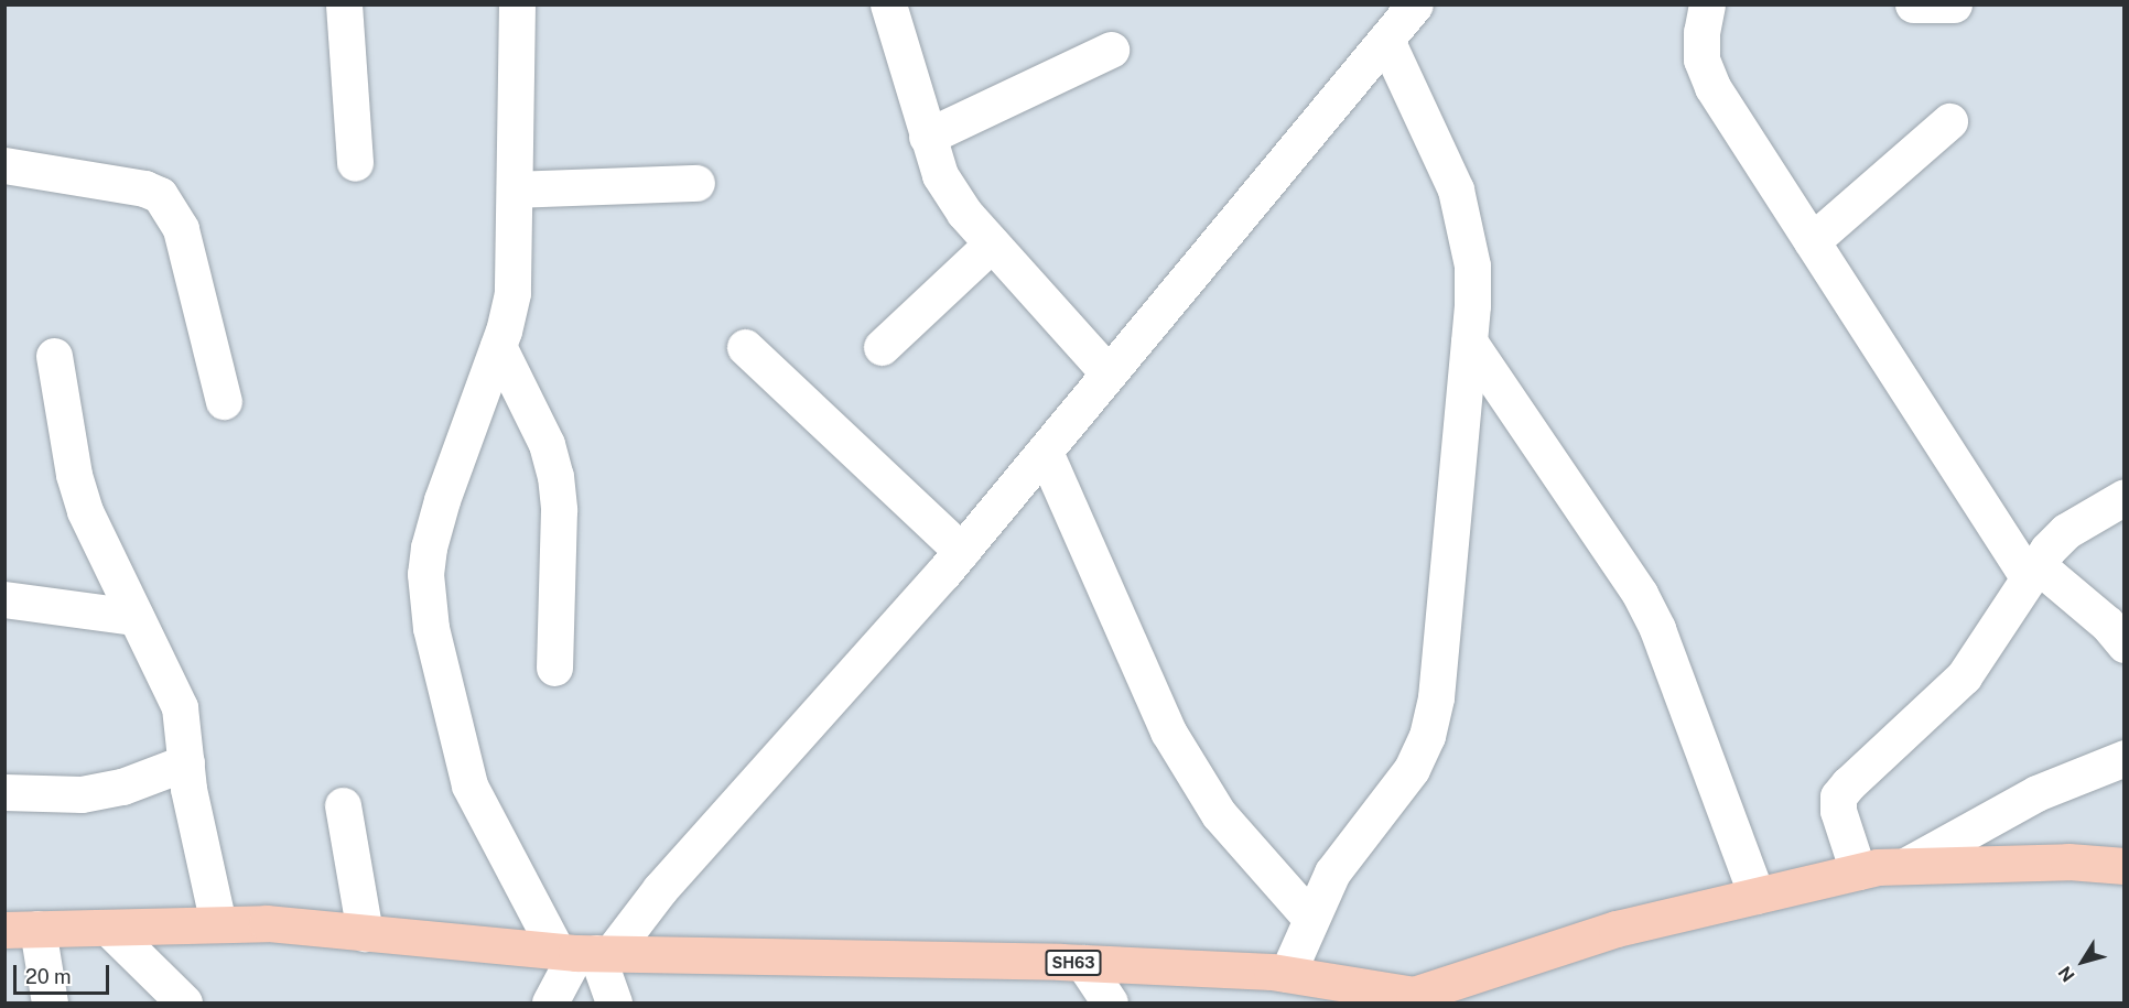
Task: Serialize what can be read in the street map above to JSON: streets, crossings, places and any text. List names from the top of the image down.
{
  "streets": {
    "main road": ["SH63"]
  },
  "scale_bar": "20 m",
  "north": "bottom left"
}
